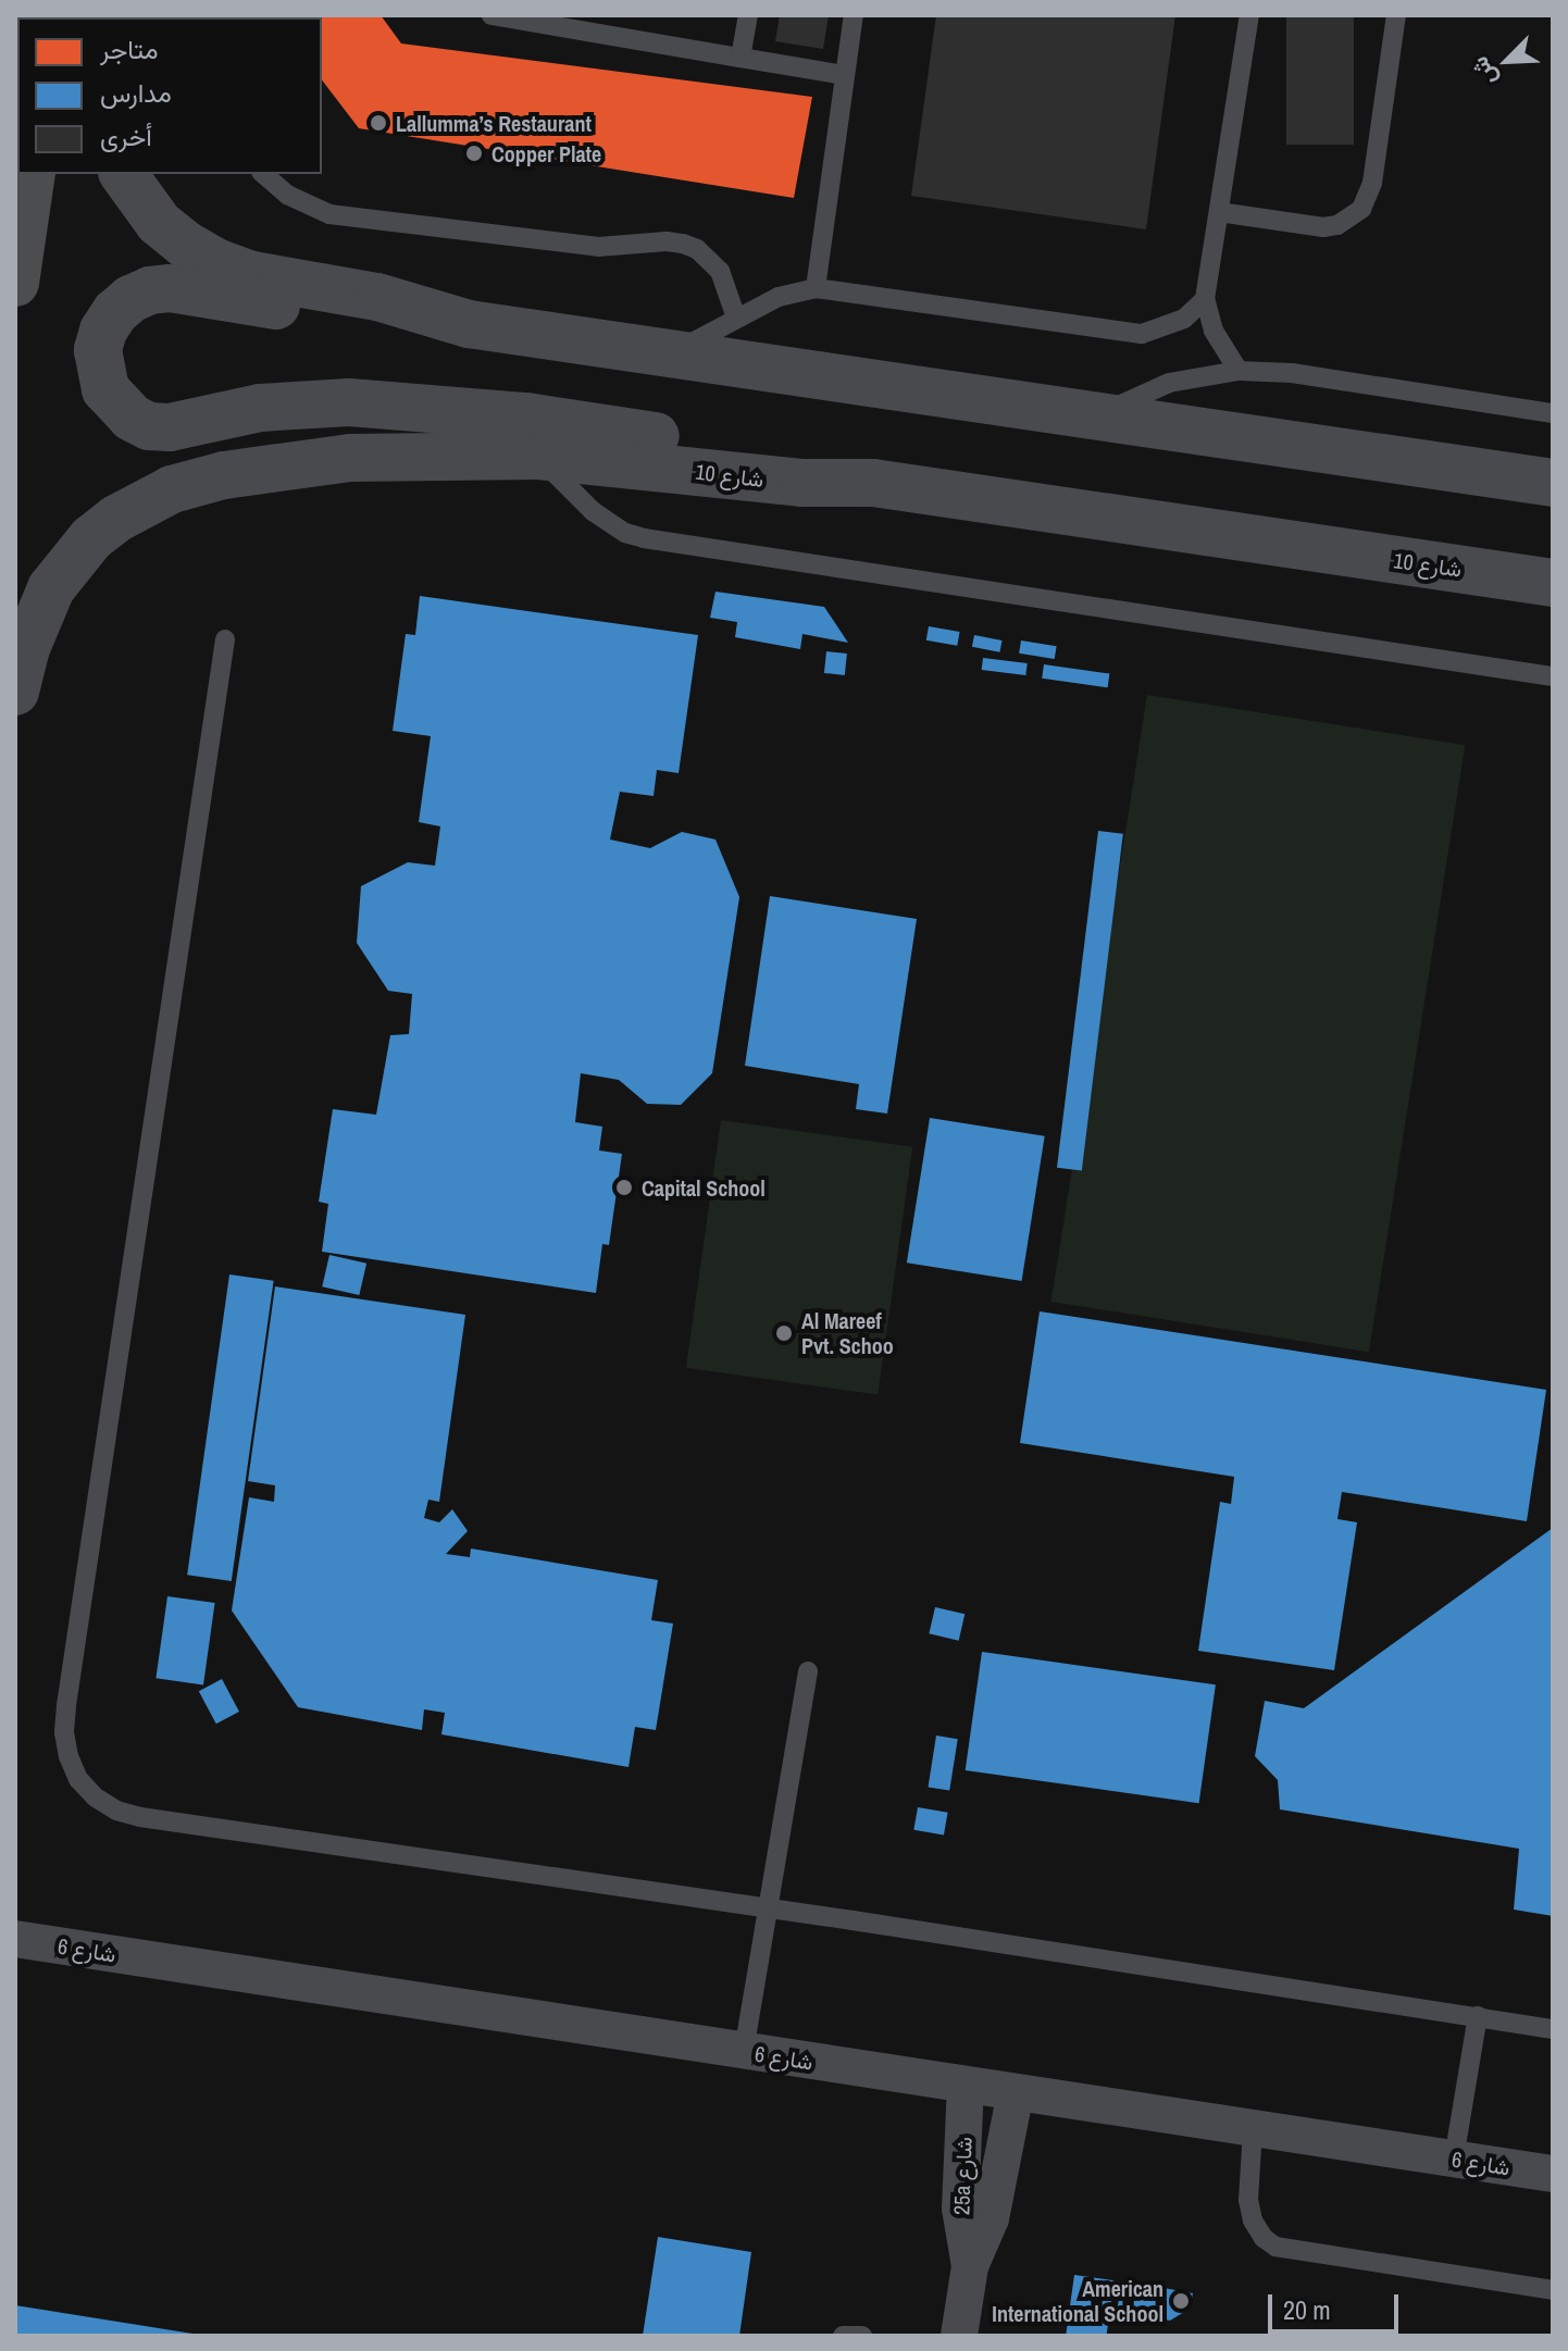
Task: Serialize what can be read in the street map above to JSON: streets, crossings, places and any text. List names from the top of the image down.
{
  "streets": {
    "street": ["شارع 10", "شارع 6", "25a شارع"]
  },
  "crossings": [
    ["شارع 6", "25a شارع"]
  ],
  "places": [
    "Lallumma’s Restaurant",
    "Copper Plate",
    "Capital School",
    "Al Mareef Pvt. Schoo",
    "American International School"
  ],
  "legend": ["متاجر", "مدارس", "أخرى"],
  "scale_bar": "20 m",
  "north": "bottom left"
}
